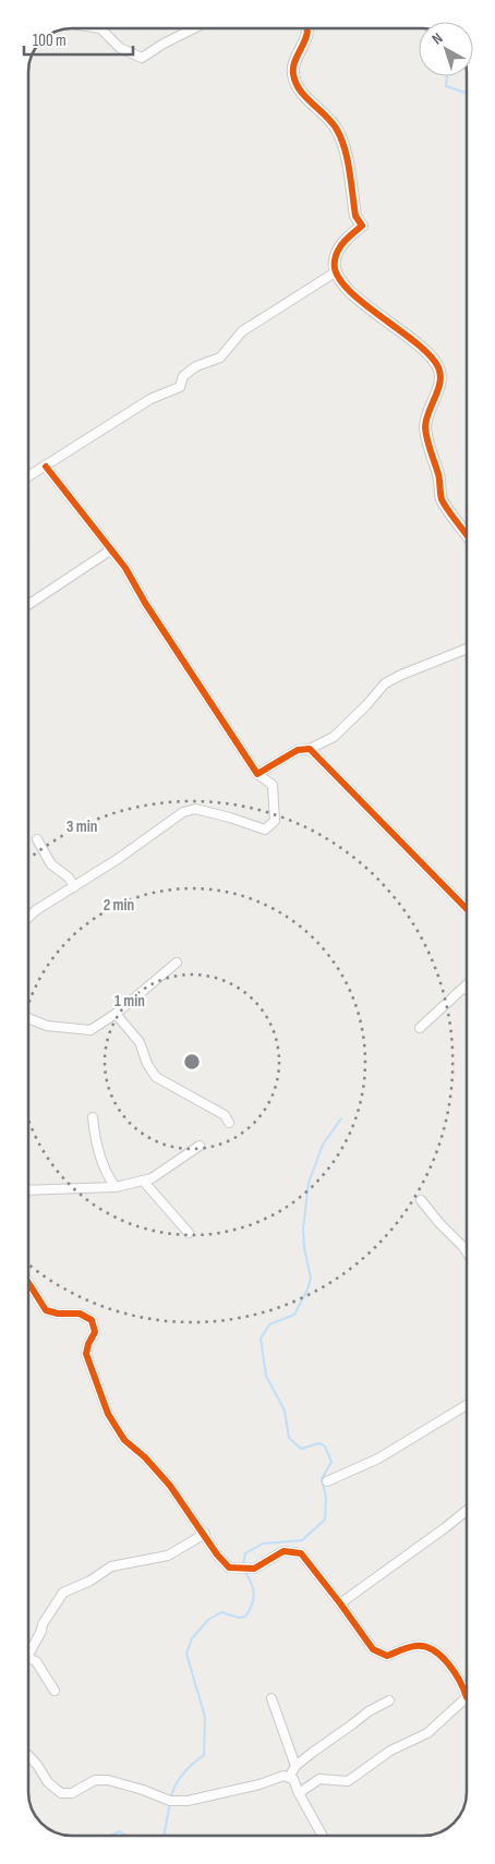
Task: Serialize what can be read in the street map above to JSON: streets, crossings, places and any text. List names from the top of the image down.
{
  "scale_bar": "100 m",
  "north": "top left",
  "rings": ["3 min", "2 min", "1 min"]
}
